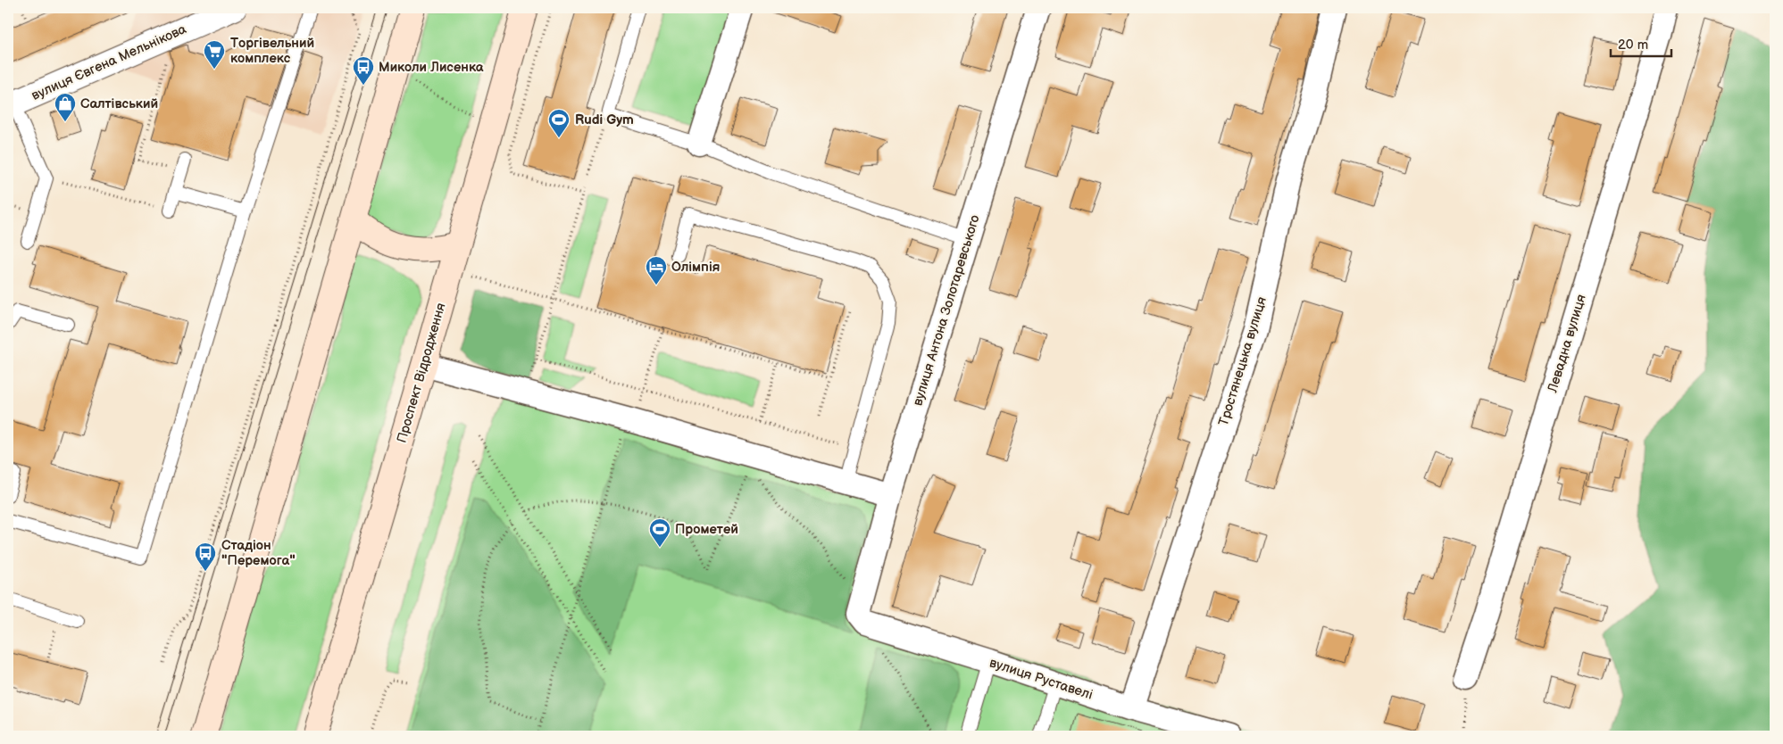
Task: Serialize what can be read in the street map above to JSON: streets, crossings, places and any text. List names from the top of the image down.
{
  "streets": {
    "main road": ["Проспект Відродження"],
    "street": [
      "вулиця Євгена Мельнікова",
      "вулиця Антона Золотаревського",
      "Левадна вулиця",
      "Тростянецька вулиця",
      "вулиця Руставелі"
    ]
  },
  "crossings": [
    ["вулиця Антона Золотаревського", "вулиця Руставелі"],
    ["Тростянецька вулиця", "вулиця Руставелі"]
  ],
  "places": {
    "supermarket": ["Торгівельний комплекс"],
    "bus stop": ["Миколи Лисенка", "Стадіон \"Перемога\""],
    "shop": ["Салтівський"],
    "sports": ["Rudi Gym", "Прометей"],
    "hotel": ["Олімпія"]
  },
  "scale_bar": "20 m"
}
